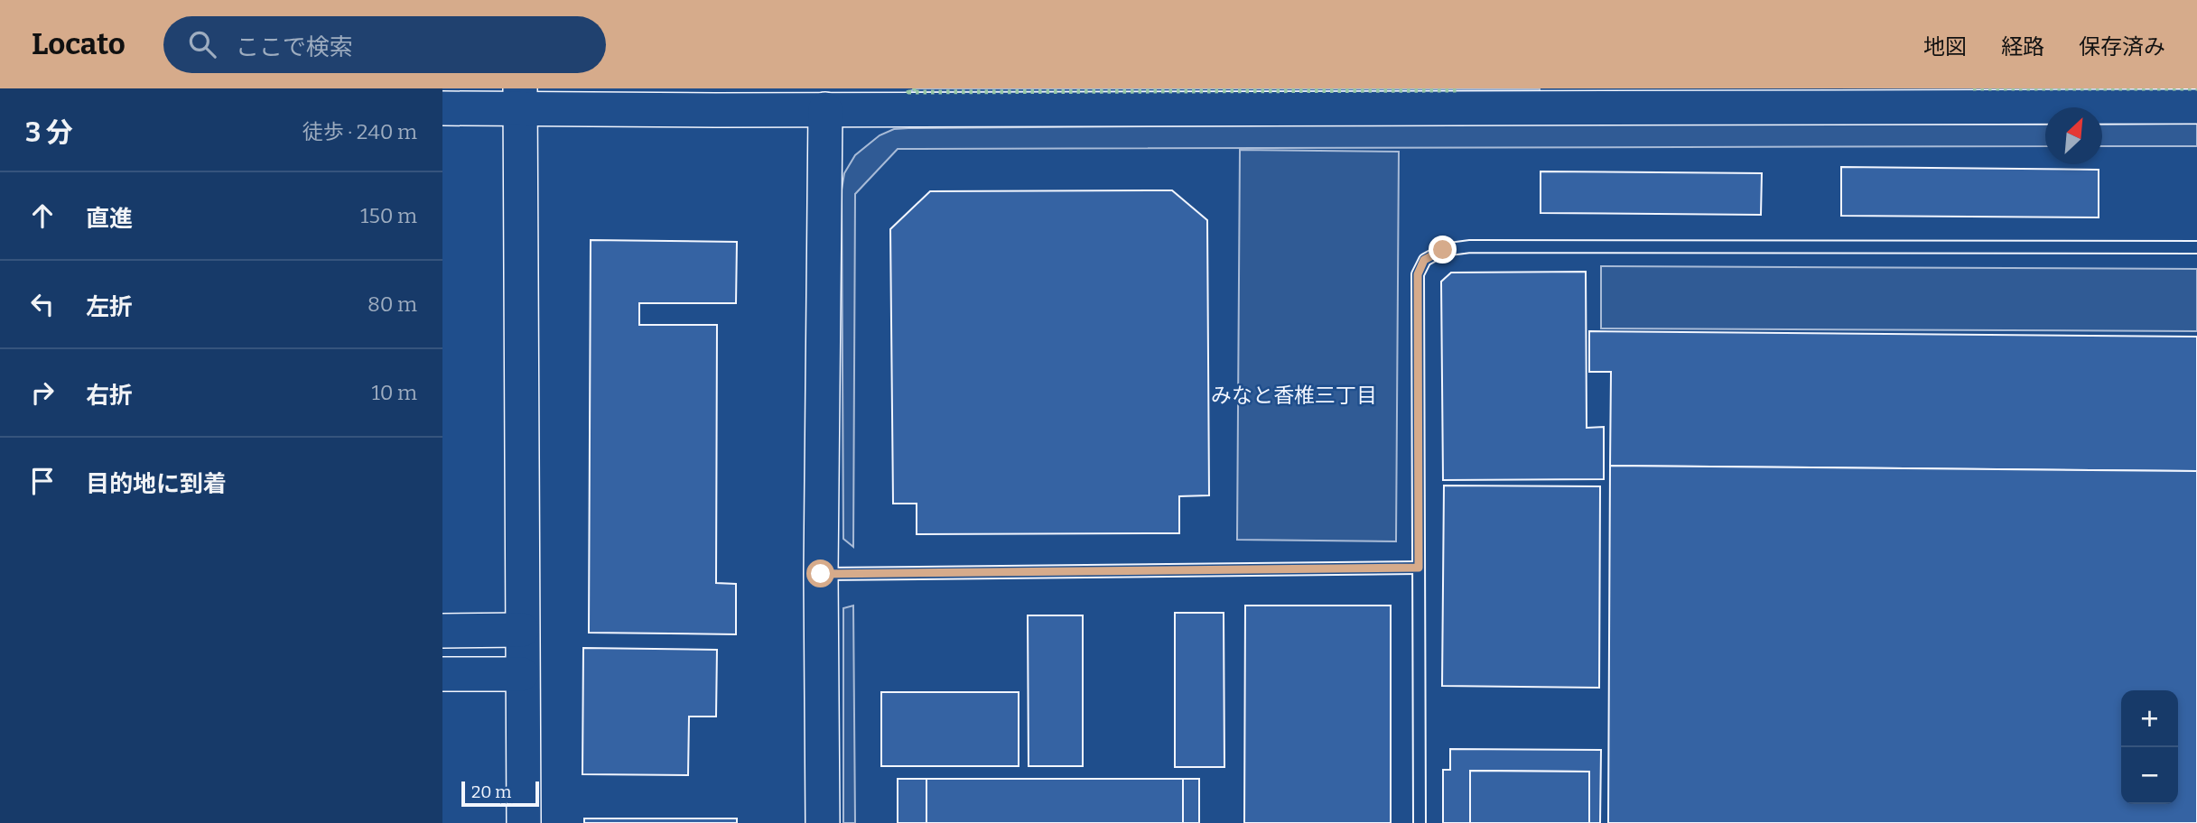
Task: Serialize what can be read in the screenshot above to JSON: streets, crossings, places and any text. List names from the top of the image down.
{
  "districts": ["みなと香椎三丁目"],
  "scale_bar": "20 m",
  "north": "top right",
  "page": {
    "header": "Locato",
    "search": "ここで検索",
    "nav": ["地図", "経路", "保存済み"],
    "heading": ["3 分", "徒歩 · 240 m"],
    "list": [
      ["直進", "150 m"],
      ["左折", "80 m"],
      ["右折", "10 m"],
      "目的地に到着"
    ],
    "map_buttons": ["+", "−"],
    "scale": "20 m"
  }
}
